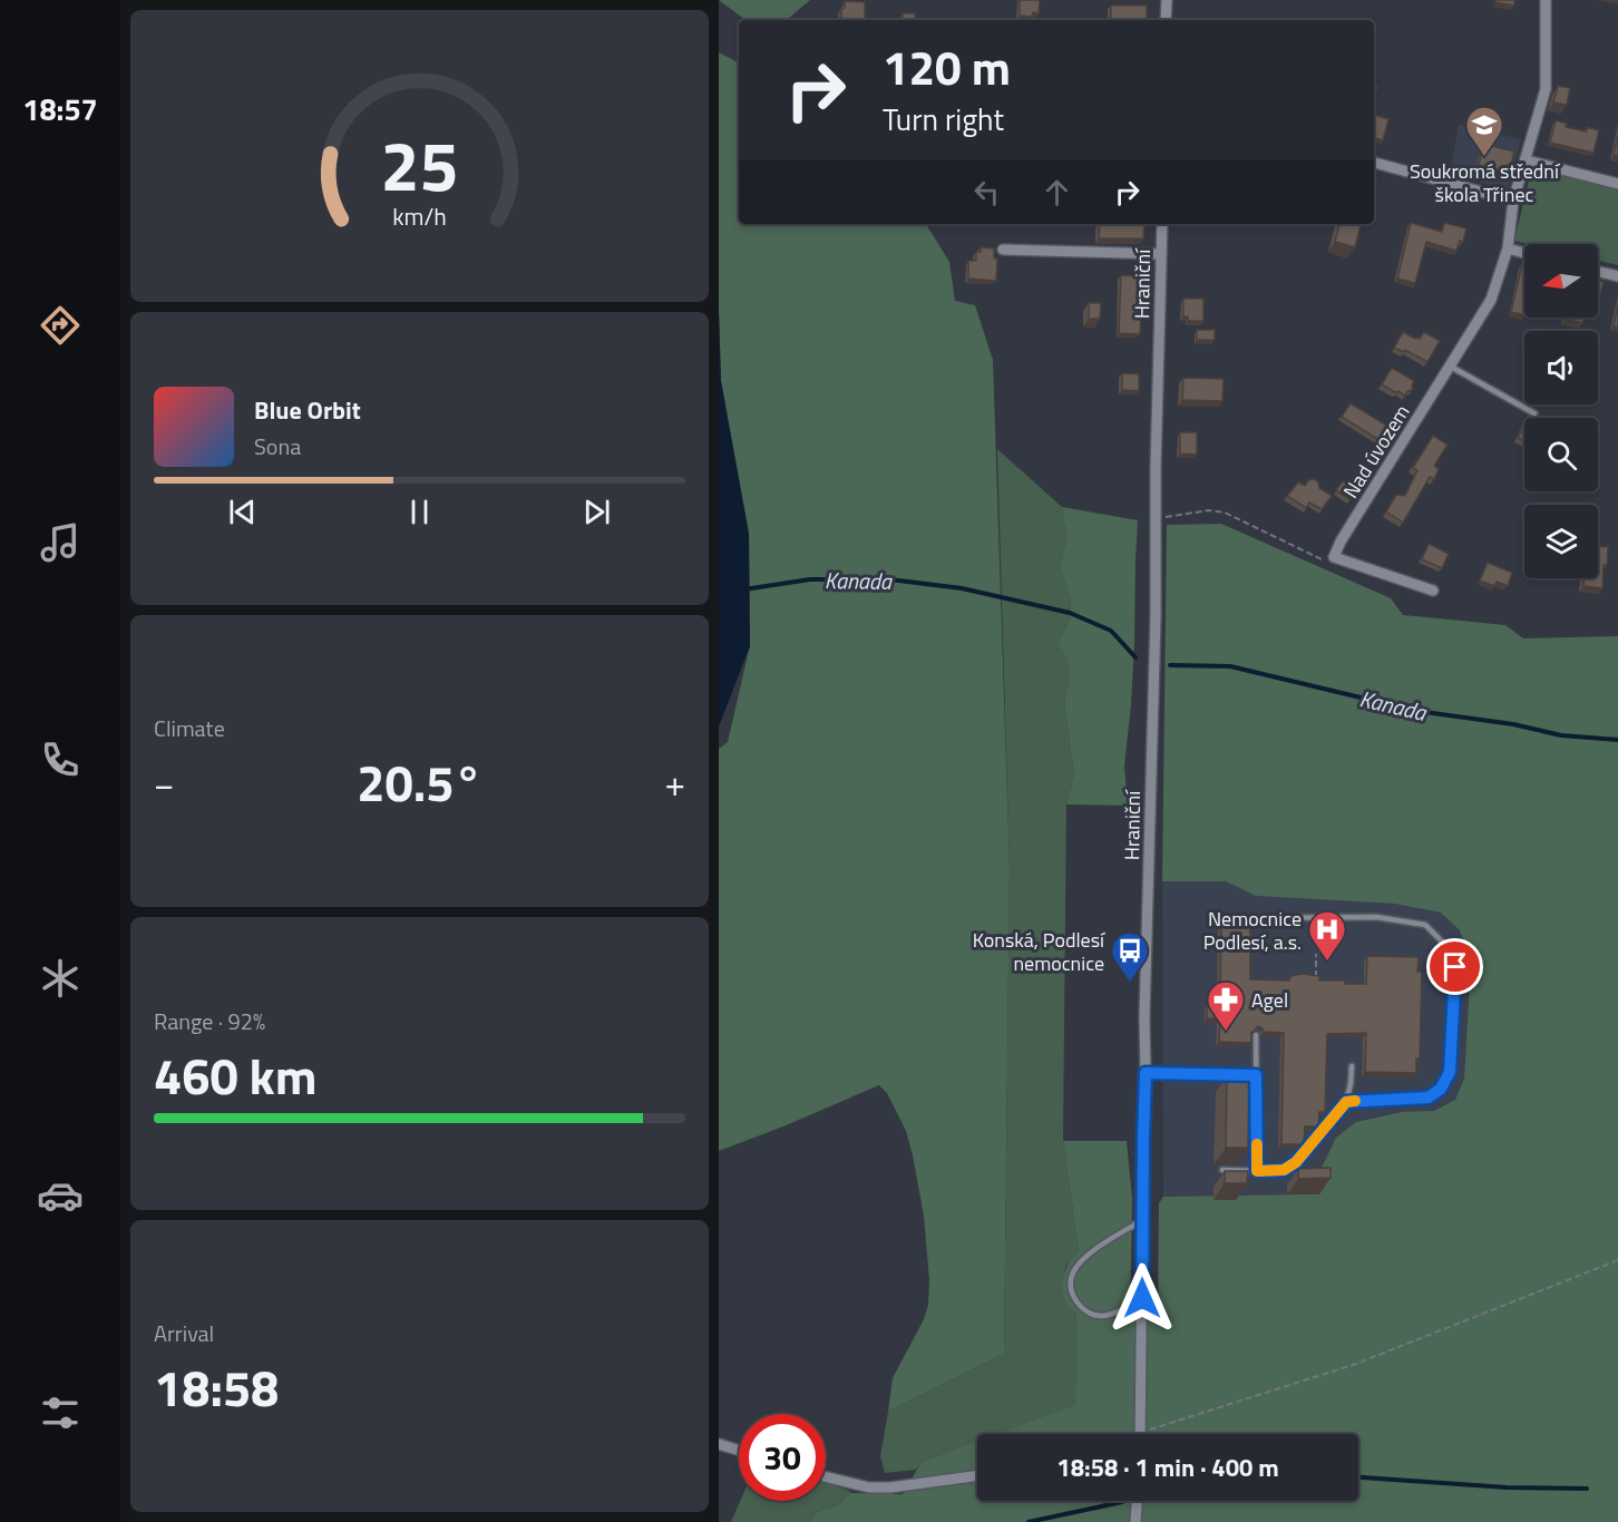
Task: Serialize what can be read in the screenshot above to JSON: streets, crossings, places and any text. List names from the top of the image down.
{
  "streets": {
    "street": ["Hraniční", "Nad úvozem"]
  },
  "water": ["Kanada"],
  "places": {
    "school or university": ["Soukromá střední škola Třinec"],
    "hospital": ["Nemocnice Podlesí, a.s."],
    "bus stop": ["Konská, Podlesí nemocnice"],
    "pharmacy": ["Agel"]
  },
  "north": "left",
  "page": {
    "tabs": "18:57",
    "turn": ["120 m", "Turn right"],
    "song": ["Blue Orbit", "Sona"],
    "tile": [
      "Climate",
      ["Range · 92%", "460 km"],
      ["Arrival", "18:58"]
    ],
    "heat": ["−", "20.5°", "+"],
    "limit": "30",
    "trip": "18:58 · 1 min · 400 m",
    "gauge": ["25", "km/h"]
  }
}
